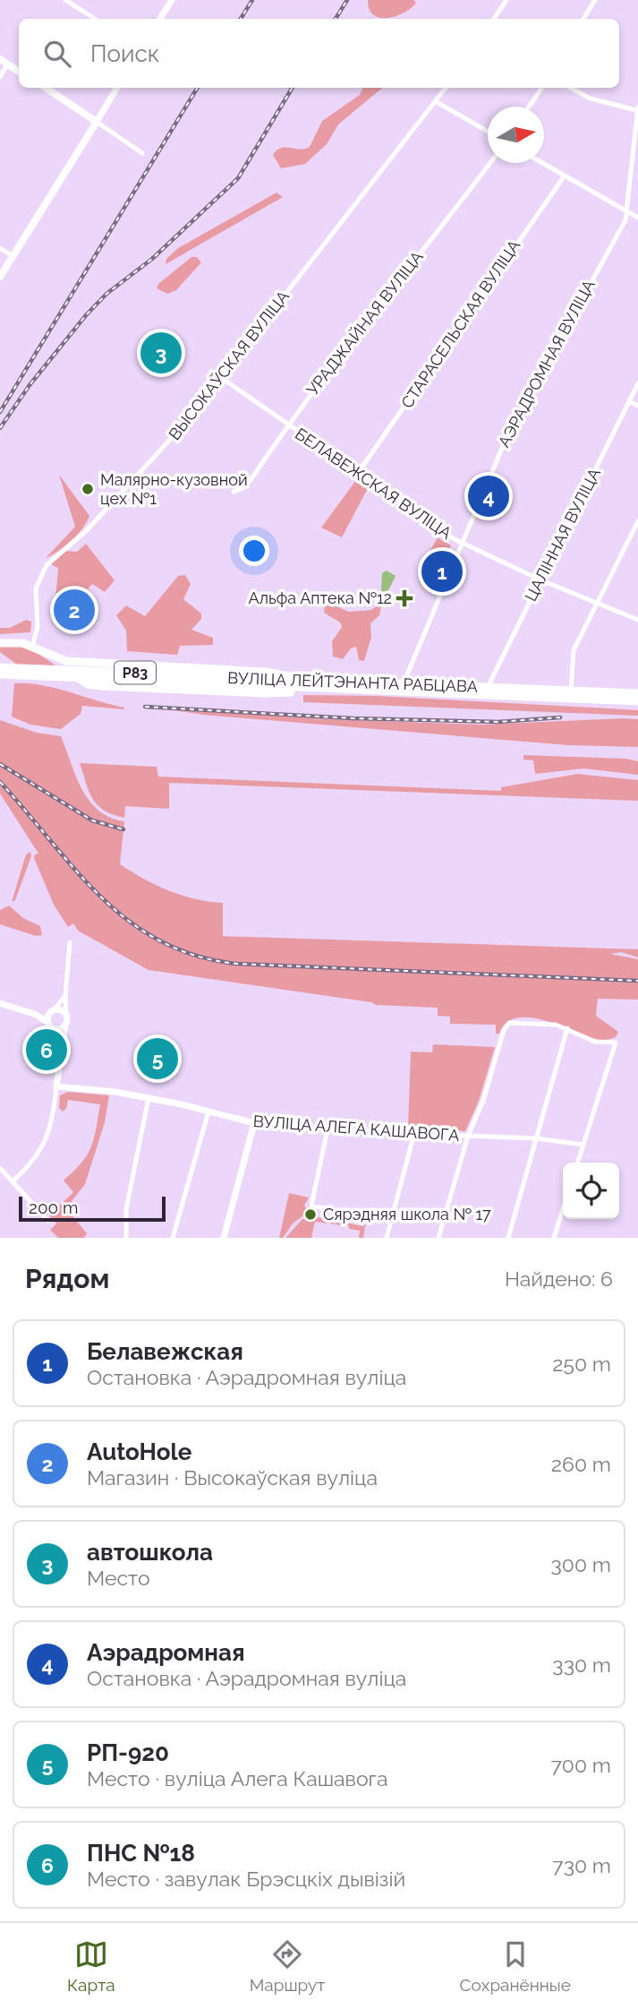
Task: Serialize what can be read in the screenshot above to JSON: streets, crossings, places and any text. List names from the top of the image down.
{
  "streets": {
    "main road": ["Р83", "ВУЛІЦА ЛЕЙТЭНАНТА РАБЦАВА"],
    "street": [
      "УРАДЖАЙНАЯ ВУЛІЦА",
      "СТАРАСЕЛЬСКАЯ ВУЛІЦА",
      "АЭРАДРОМНАЯ ВУЛІЦА",
      "ВЫСОКАЎСКАЯ ВУЛІЦА",
      "БЕЛАВЕЖСКАЯ ВУЛІЦА",
      "ЦАЛІННАЯ ВУЛІЦА",
      "ВУЛІЦА АЛЕГА КАШАВОГА"
    ]
  },
  "crossings": [
    ["УРАДЖАЙНАЯ ВУЛІЦА", "БЕЛАВЕЖСКАЯ ВУЛІЦА"],
    ["СТАРАСЕЛЬСКАЯ ВУЛІЦА", "БЕЛАВЕЖСКАЯ ВУЛІЦА"],
    ["АЭРАДРОМНАЯ ВУЛІЦА", "БЕЛАВЕЖСКАЯ ВУЛІЦА"],
    ["АЭРАДРОМНАЯ ВУЛІЦА", "ВУЛІЦА ЛЕЙТЭНАНТА РАБЦАВА"],
    ["ВЫСОКАЎСКАЯ ВУЛІЦА", "БЕЛАВЕЖСКАЯ ВУЛІЦА"],
    ["ВЫСОКАЎСКАЯ ВУЛІЦА", "ВУЛІЦА ЛЕЙТЭНАНТА РАБЦАВА"],
    ["БЕЛАВЕЖСКАЯ ВУЛІЦА", "ЦАЛІННАЯ ВУЛІЦА"],
    ["ЦАЛІННАЯ ВУЛІЦА", "ВУЛІЦА ЛЕЙТЭНАНТА РАБЦАВА"]
  ],
  "places": {
    "other": ["Малярно-кузовной цех №1", "Сярэдняя школа № 17"],
    "health": ["Альфа Аптека №12"]
  },
  "scale_bar": "200 m",
  "north": "right",
  "page": {
    "search": "Поиск",
    "pins": [
      "3",
      "4",
      "1",
      "2",
      "6",
      "5"
    ],
    "scale": "200 m",
    "heading": ["Рядом", "Найдено: 6"],
    "list": [
      {
        "mark": "1",
        "name": "Белавежская",
        "note": "Остановка · Аэрадромная вуліца",
        "value": "250 m"
      },
      {
        "mark": "2",
        "name": "AutoHole",
        "note": "Магазин · Высокаўская вуліца",
        "value": "260 m"
      },
      {
        "mark": "3",
        "name": "автошкола",
        "note": "Место",
        "value": "300 m"
      },
      {
        "mark": "4",
        "name": "Аэрадромная",
        "note": "Остановка · Аэрадромная вуліца",
        "value": "330 m"
      },
      {
        "mark": "5",
        "name": "РП-920",
        "note": "Место · вуліца Алега Кашавога",
        "value": "700 m"
      },
      {
        "mark": "6",
        "name": "ПНС №18",
        "note": "Место · завулак Брэсцкіх дывізій",
        "value": "730 m"
      }
    ],
    "nav": ["Карта", "Маршрут", "Сохранённые"]
  }
}
